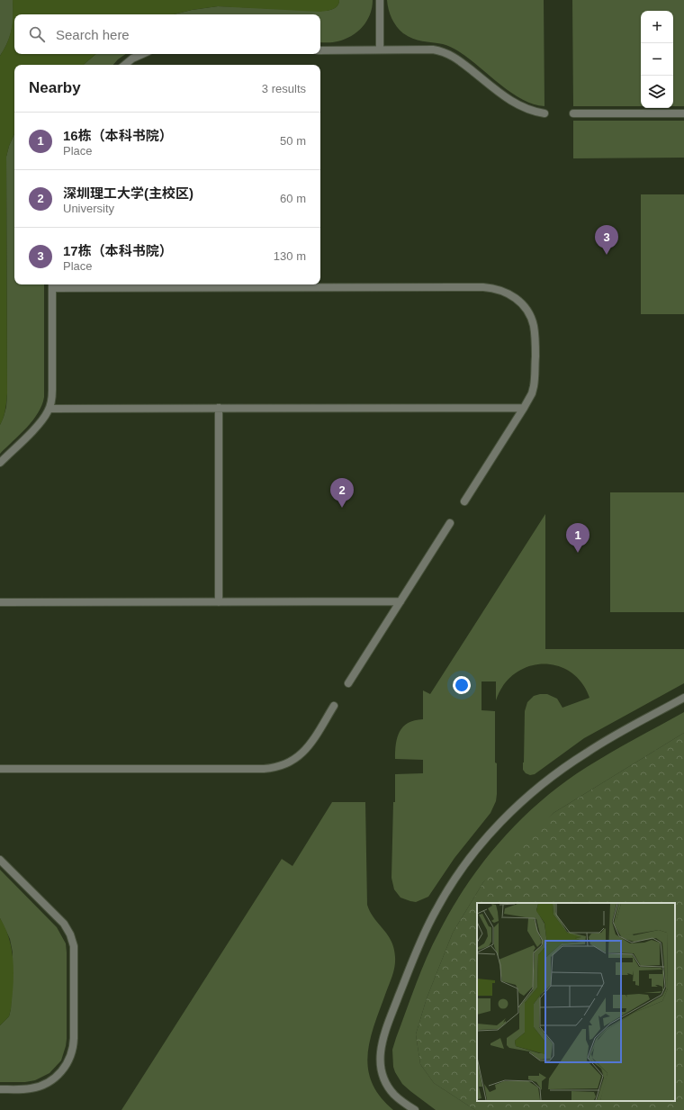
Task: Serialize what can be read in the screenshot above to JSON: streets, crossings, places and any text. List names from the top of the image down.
{
  "page": {
    "map_buttons": ["+", "−"],
    "search": "Search here",
    "heading": ["Nearby", "3 results"],
    "list": [
      {
        "mark": "1",
        "name": "16栋（本科书院）",
        "note": "Place",
        "value": "50 m"
      },
      {
        "mark": "2",
        "name": "深圳理工大学(主校区)",
        "note": "University",
        "value": "60 m"
      },
      {
        "mark": "3",
        "name": "17栋（本科书院）",
        "note": "Place",
        "value": "130 m"
      }
    ],
    "pins": ["3", "2", "1"]
  }
}
